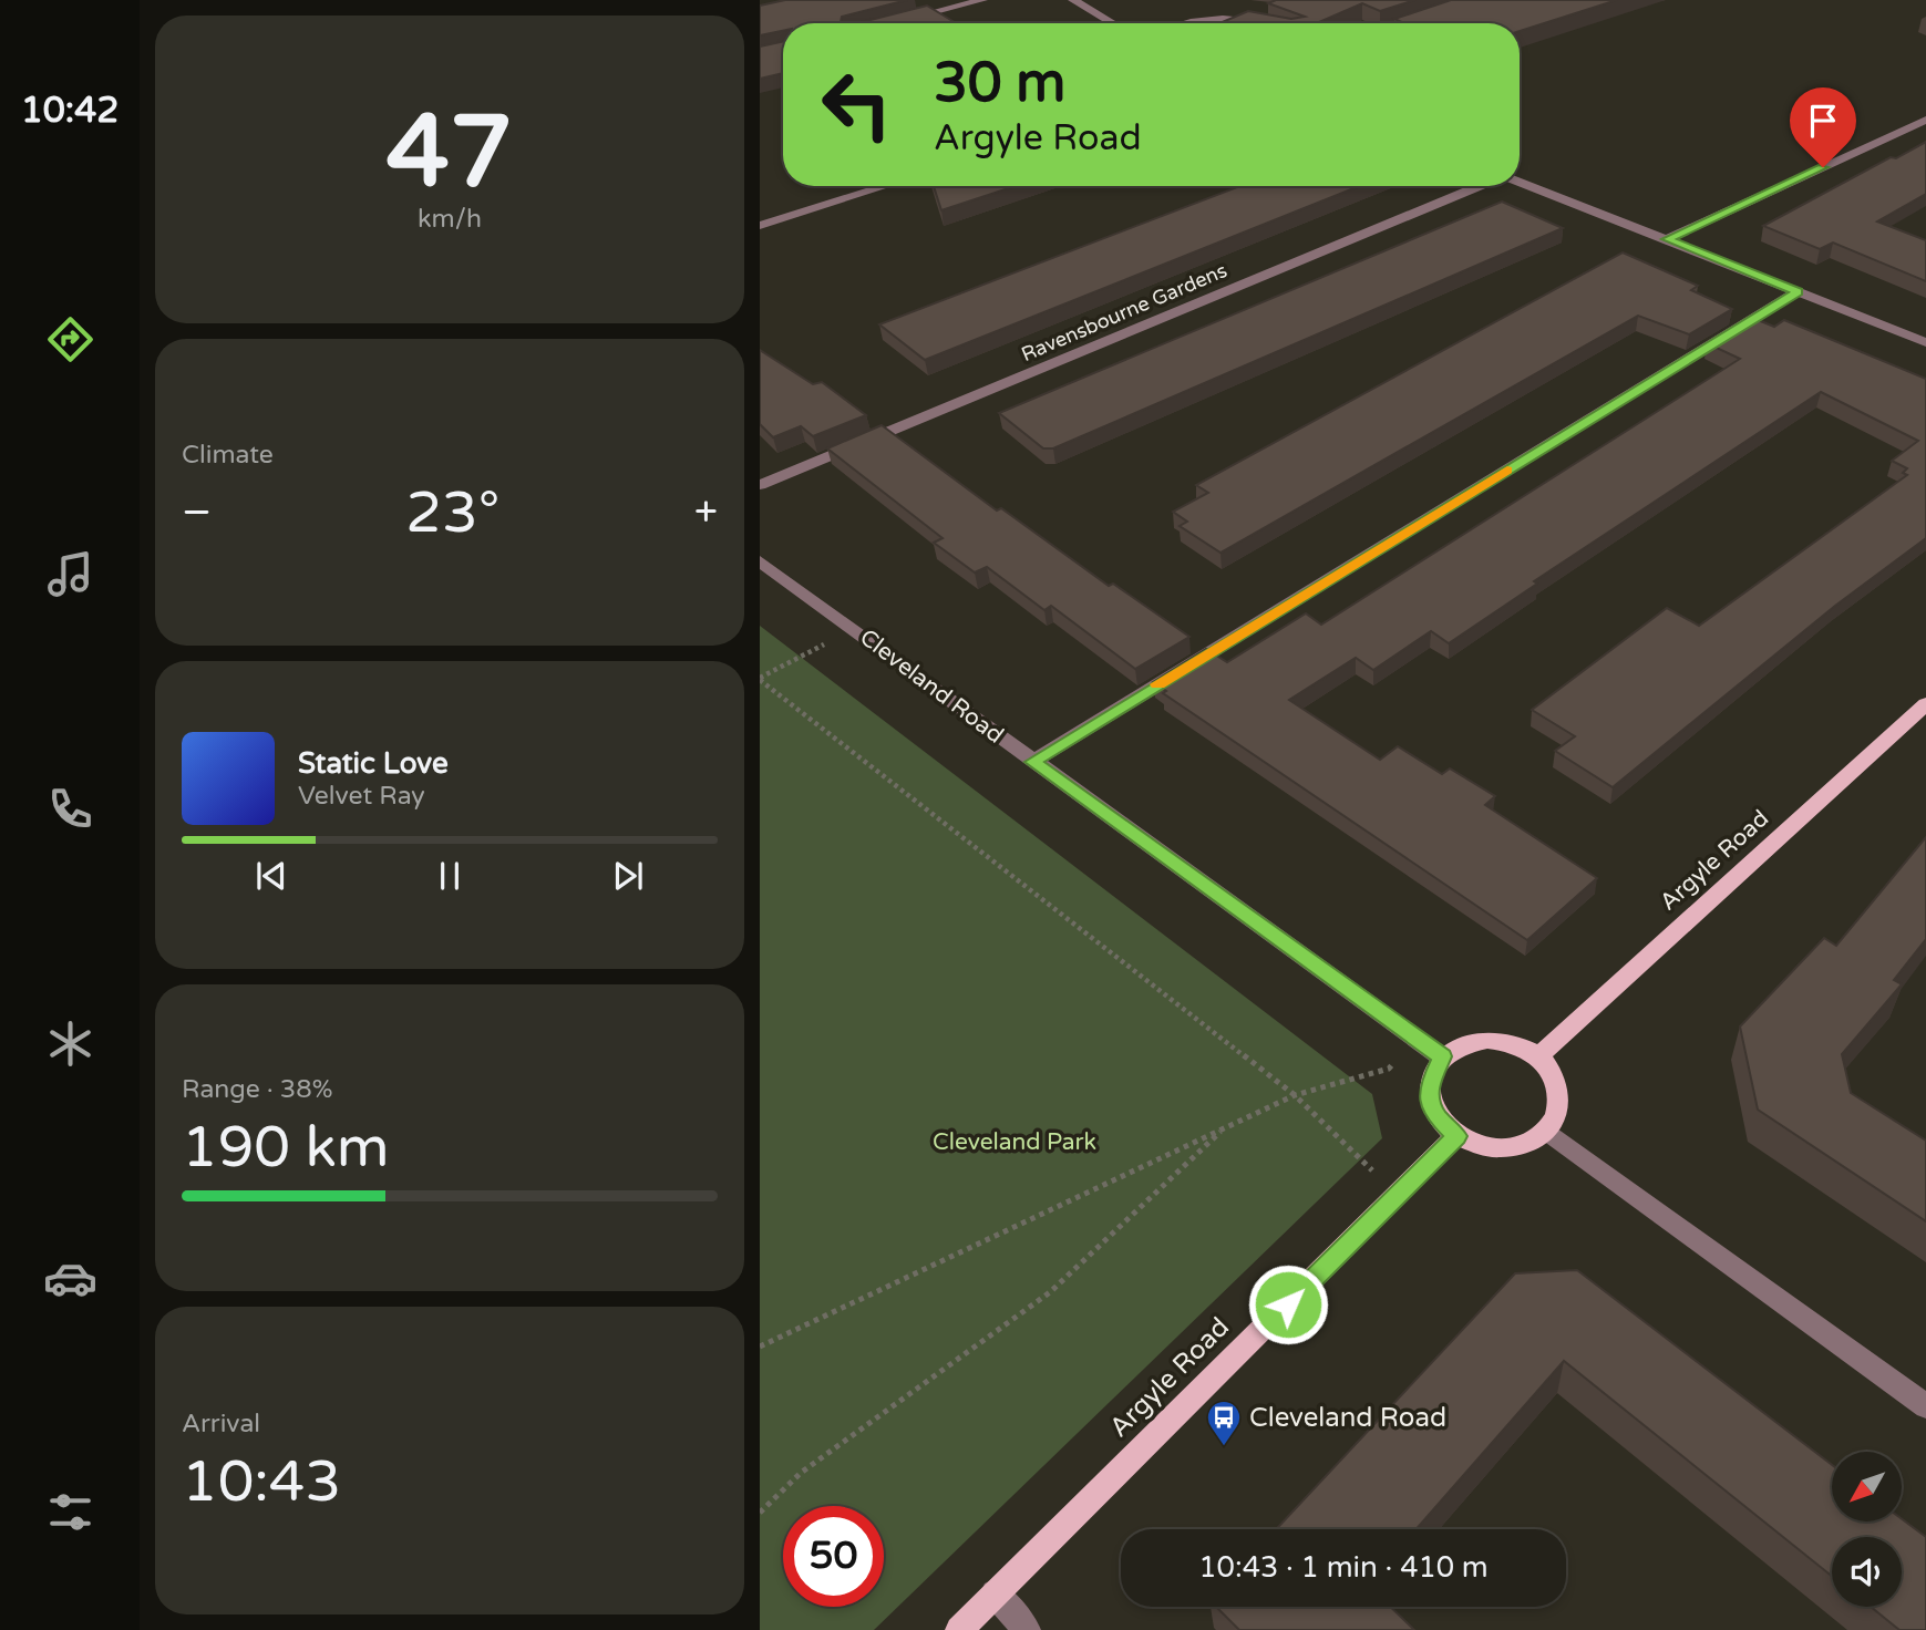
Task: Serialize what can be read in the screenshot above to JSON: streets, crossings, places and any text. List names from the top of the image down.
{
  "streets": {
    "main road": ["Argyle Road"],
    "street": ["Ravensbourne Gardens", "Cleveland Road"]
  },
  "crossings": [
    ["Cleveland Road", "Argyle Road"]
  ],
  "parks": ["Cleveland Park"],
  "places": {
    "bus stop": ["Cleveland Road"]
  },
  "north": "bottom left",
  "page": {
    "tabs": "10:42",
    "tile": [
      ["47", "km/h"],
      "Climate",
      ["Range · 38%", "190 km"],
      ["Arrival", "10:43"]
    ],
    "turn": ["30 m", "Argyle Road"],
    "heat": ["−", "23°", "+"],
    "song": ["Static Love", "Velvet Ray"],
    "limit": "50",
    "trip": "10:43 · 1 min · 410 m"
  }
}
